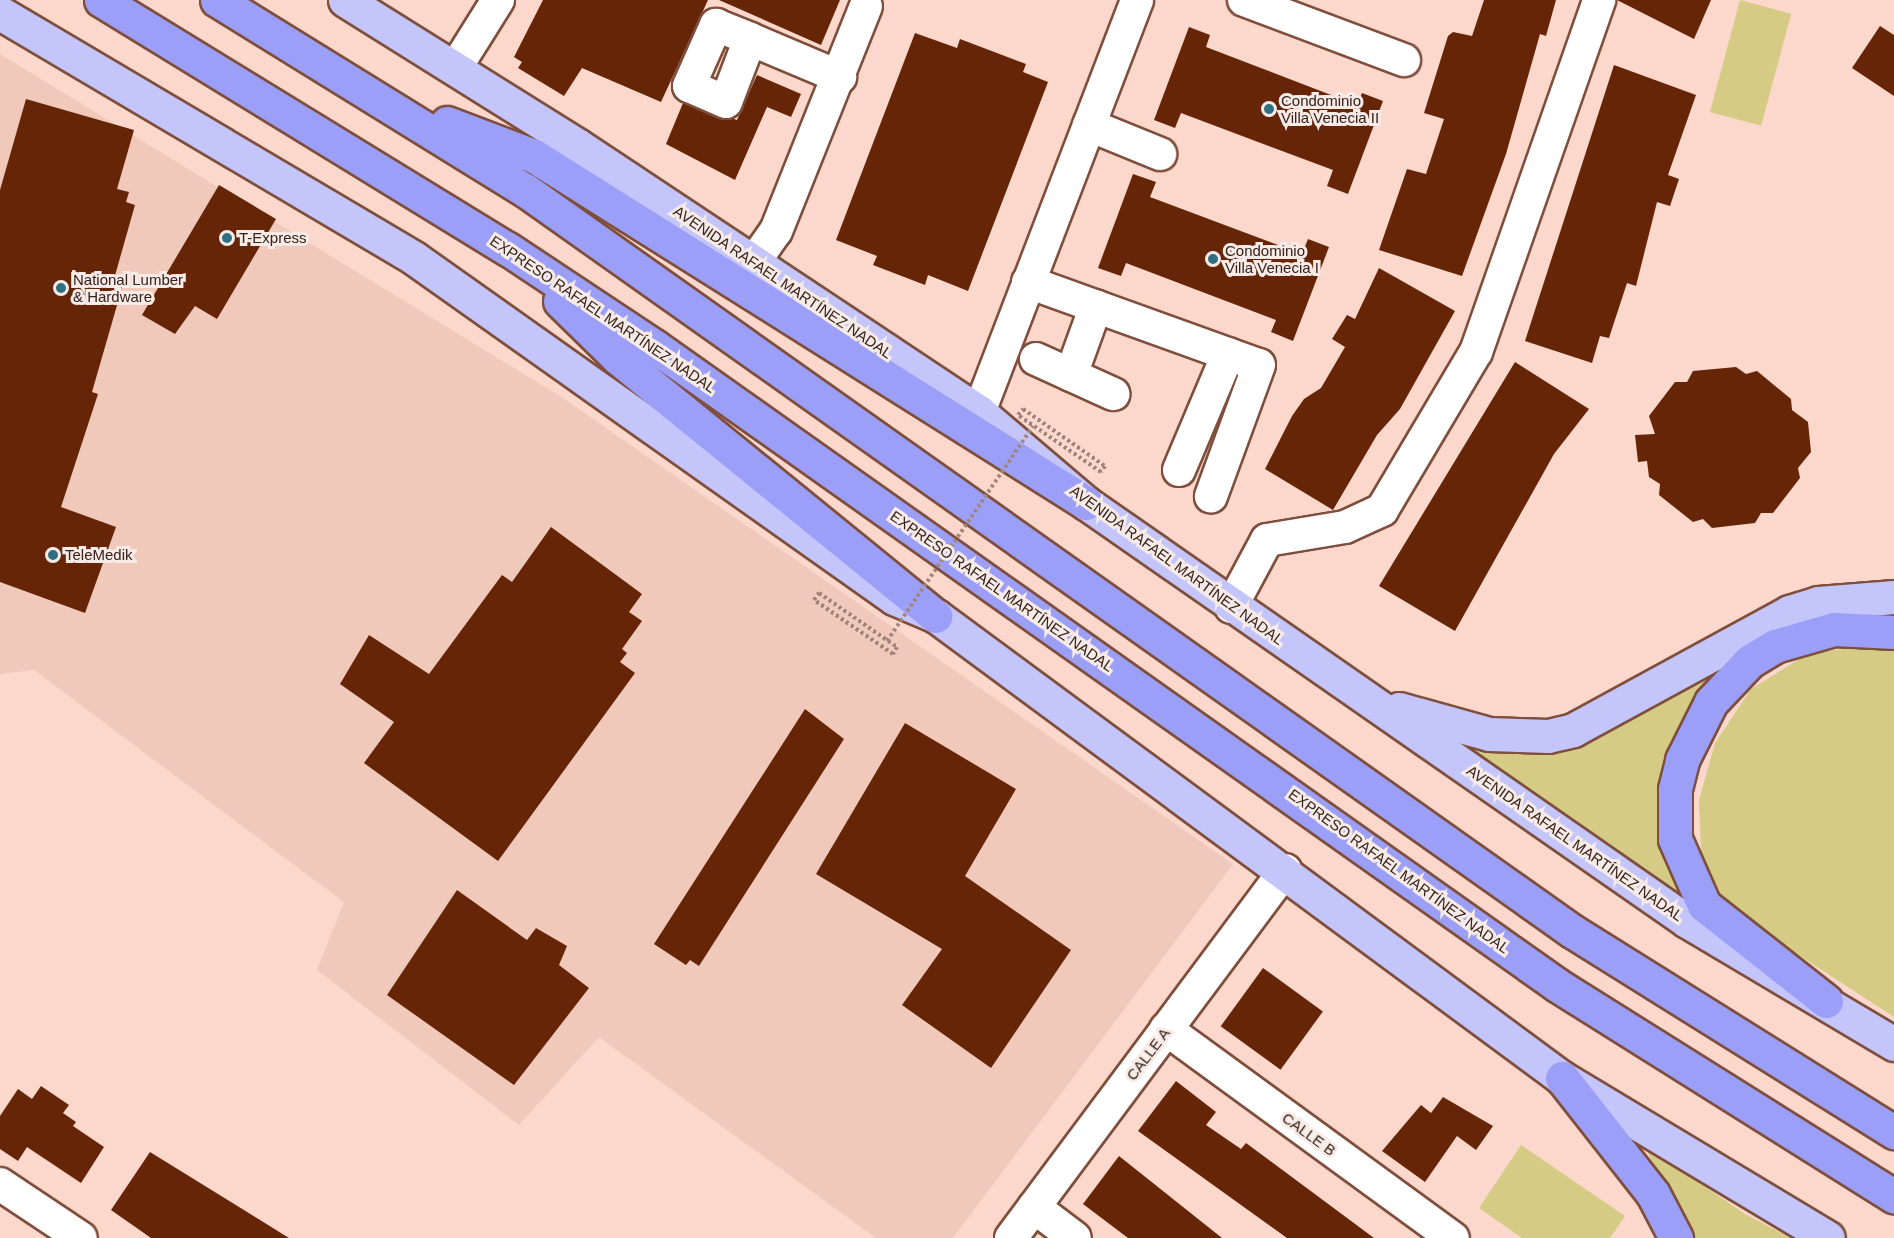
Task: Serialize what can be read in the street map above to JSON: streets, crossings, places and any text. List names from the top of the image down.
{
  "streets": {
    "highway": ["EXPRESO RAFAEL MARTÍNEZ NADAL"],
    "main road": ["AVENIDA RAFAEL MARTÍNEZ NADAL"],
    "street": ["CALLE A", "CALLE B"]
  },
  "crossings": [
    ["CALLE A", "CALLE B"]
  ],
  "places": [
    "Condominio Villa Venecia II",
    "T-Express",
    "Condominio Villa Venecia I",
    "National Lumber & Hardware",
    "TeleMedik"
  ]
}
